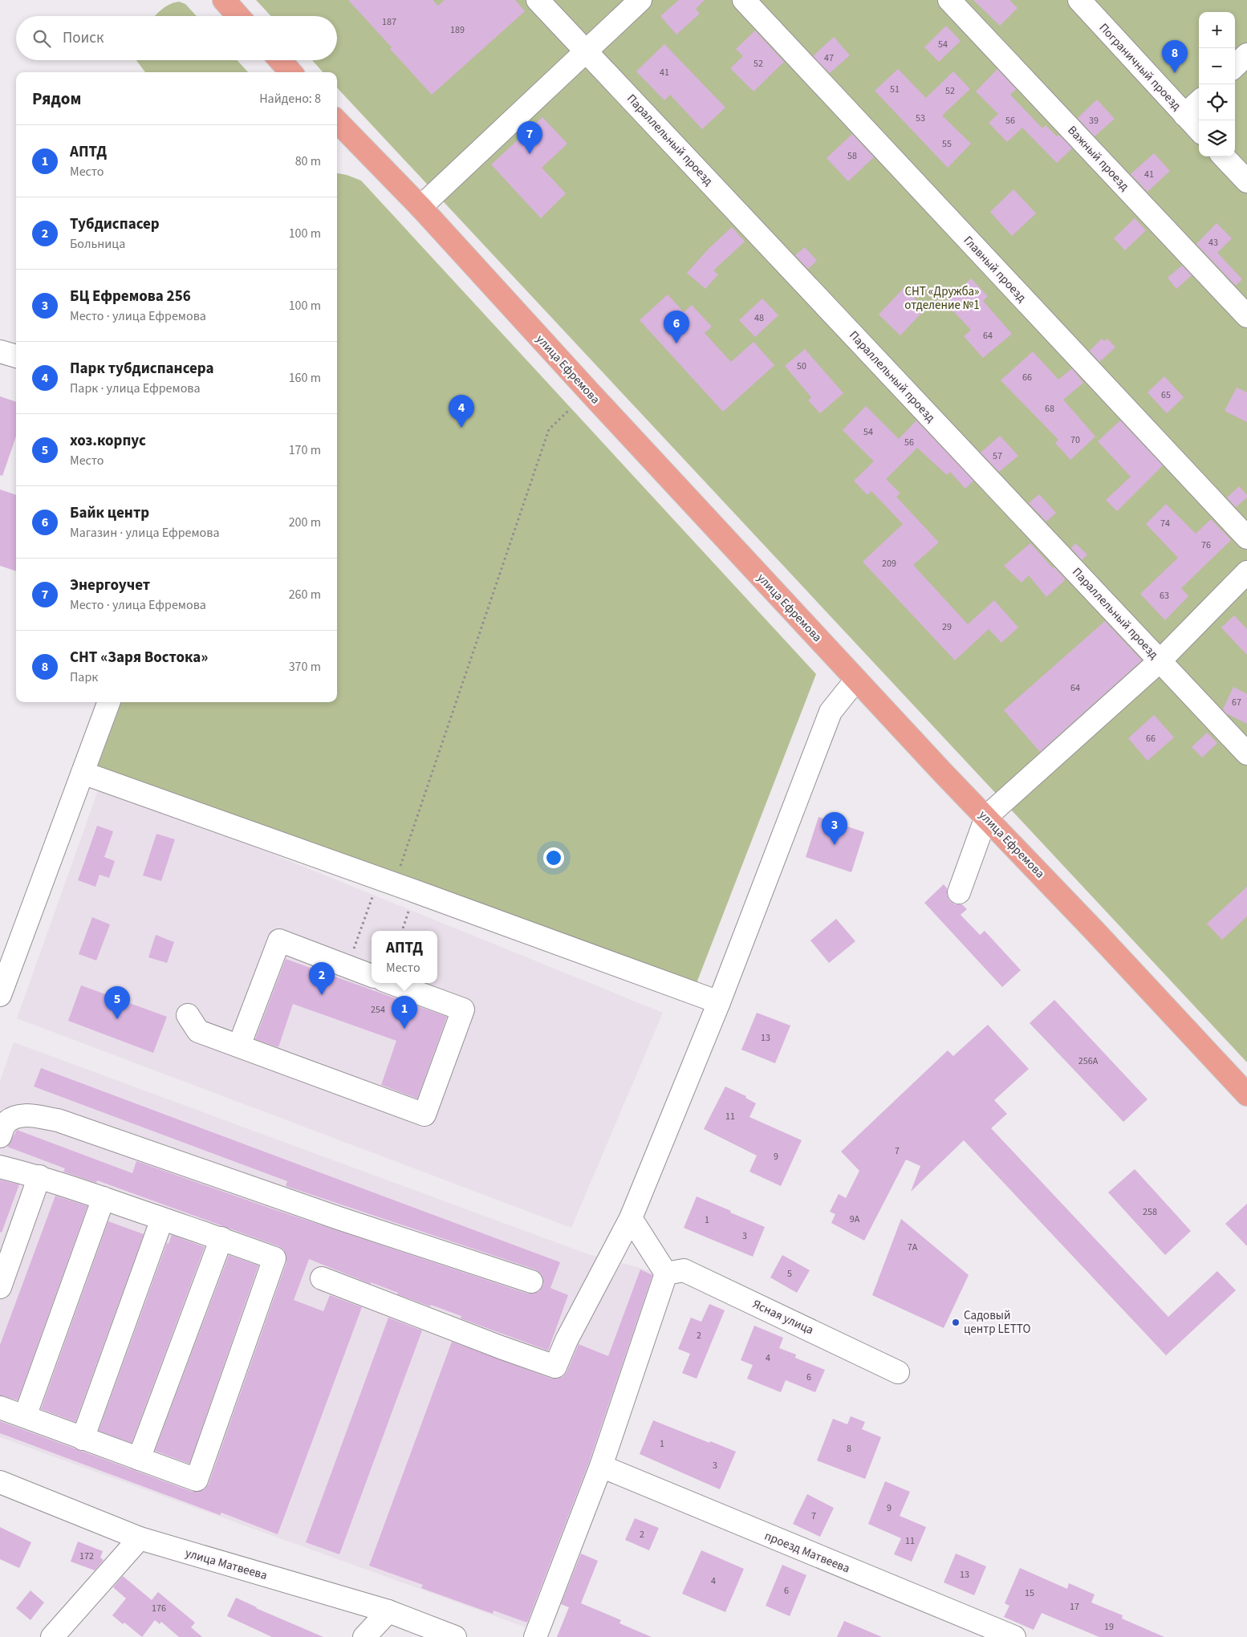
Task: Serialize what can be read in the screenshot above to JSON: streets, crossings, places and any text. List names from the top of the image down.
{
  "streets": {
    "main road": ["улица Ефремова"],
    "street": [
      "Пограничный проезд",
      "Параллельный проезд",
      "Важный проезд",
      "Главный проезд",
      "Ясная улица",
      "проезд Матвеева",
      "улица Матвеева"
    ]
  },
  "parks": ["СНТ «Дружба» отделение №1"],
  "places": ["Садовый центр LETTO"],
  "house_numbers": [
    "187",
    "189",
    "54",
    "47",
    "52",
    "41",
    "51",
    "52",
    "53",
    "56",
    "39",
    "55",
    "58",
    "41",
    "43",
    "48",
    "64",
    "50",
    "66",
    "65",
    "68",
    "54",
    "70",
    "56",
    "57",
    "74",
    "76",
    "209",
    "63",
    "29",
    "64",
    "67",
    "66",
    "254",
    "13",
    "256А",
    "11",
    "7",
    "9",
    "258",
    "9А",
    "1",
    "3",
    "7А",
    "5",
    "2",
    "4",
    "6",
    "1",
    "8",
    "3",
    "9",
    "7",
    "2",
    "11",
    "172",
    "13",
    "4",
    "6",
    "15",
    "17",
    "176",
    "19"
  ],
  "page": {
    "map_buttons": ["+", "−"],
    "search": "Поиск",
    "pins": [
      "8",
      "7",
      "6",
      "4",
      "3",
      "2",
      "5",
      "1"
    ],
    "heading": ["Рядом", "Найдено: 8"],
    "list": [
      {
        "mark": "1",
        "name": "АПТД",
        "note": "Место",
        "value": "80 m"
      },
      {
        "mark": "2",
        "name": "Тубдиспасер",
        "note": "Больница",
        "value": "100 m"
      },
      {
        "mark": "3",
        "name": "БЦ Ефремова 256",
        "note": "Место · улица Ефремова",
        "value": "100 m"
      },
      {
        "mark": "4",
        "name": "Парк тубдиспансера",
        "note": "Парк · улица Ефремова",
        "value": "160 m"
      },
      {
        "mark": "5",
        "name": "хоз.корпус",
        "note": "Место",
        "value": "170 m"
      },
      {
        "mark": "6",
        "name": "Байк центр",
        "note": "Магазин · улица Ефремова",
        "value": "200 m"
      },
      {
        "mark": "7",
        "name": "Энергоучет",
        "note": "Место · улица Ефремова",
        "value": "260 m"
      },
      {
        "mark": "8",
        "name": "СНТ «Заря Востока»",
        "note": "Парк",
        "value": "370 m"
      }
    ],
    "popup": ["АПТД", "Место"]
  }
}
